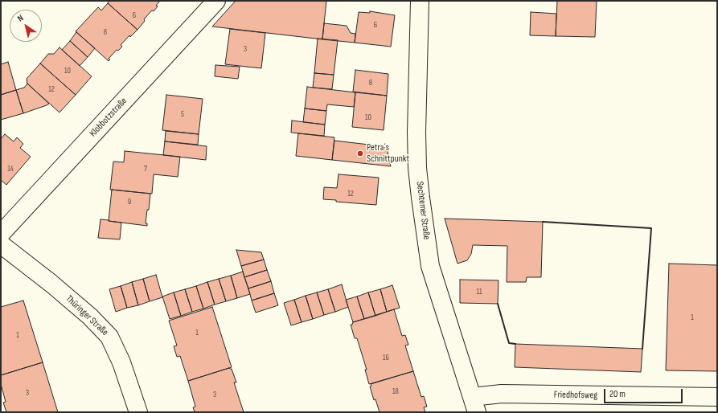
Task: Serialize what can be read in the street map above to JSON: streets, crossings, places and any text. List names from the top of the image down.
{
  "streets": {
    "street": [
      "Klobbotzstraße",
      "Sechtemer Straße",
      "Thüringer Straße",
      "Friedhofsweg"
    ]
  },
  "crossings": [
    ["Sechtemer Straße", "Friedhofsweg"]
  ],
  "places": ["Petra´s Schnittpunkt"],
  "house_numbers": [
    "6",
    "6",
    "8",
    "3",
    "10",
    "8",
    "12",
    "5",
    "10",
    "14",
    "7",
    "12",
    "9",
    "11",
    "1",
    "1",
    "1",
    "16",
    "18",
    "3",
    "3"
  ],
  "scale_bar": "20 m",
  "north": "top left"
}
